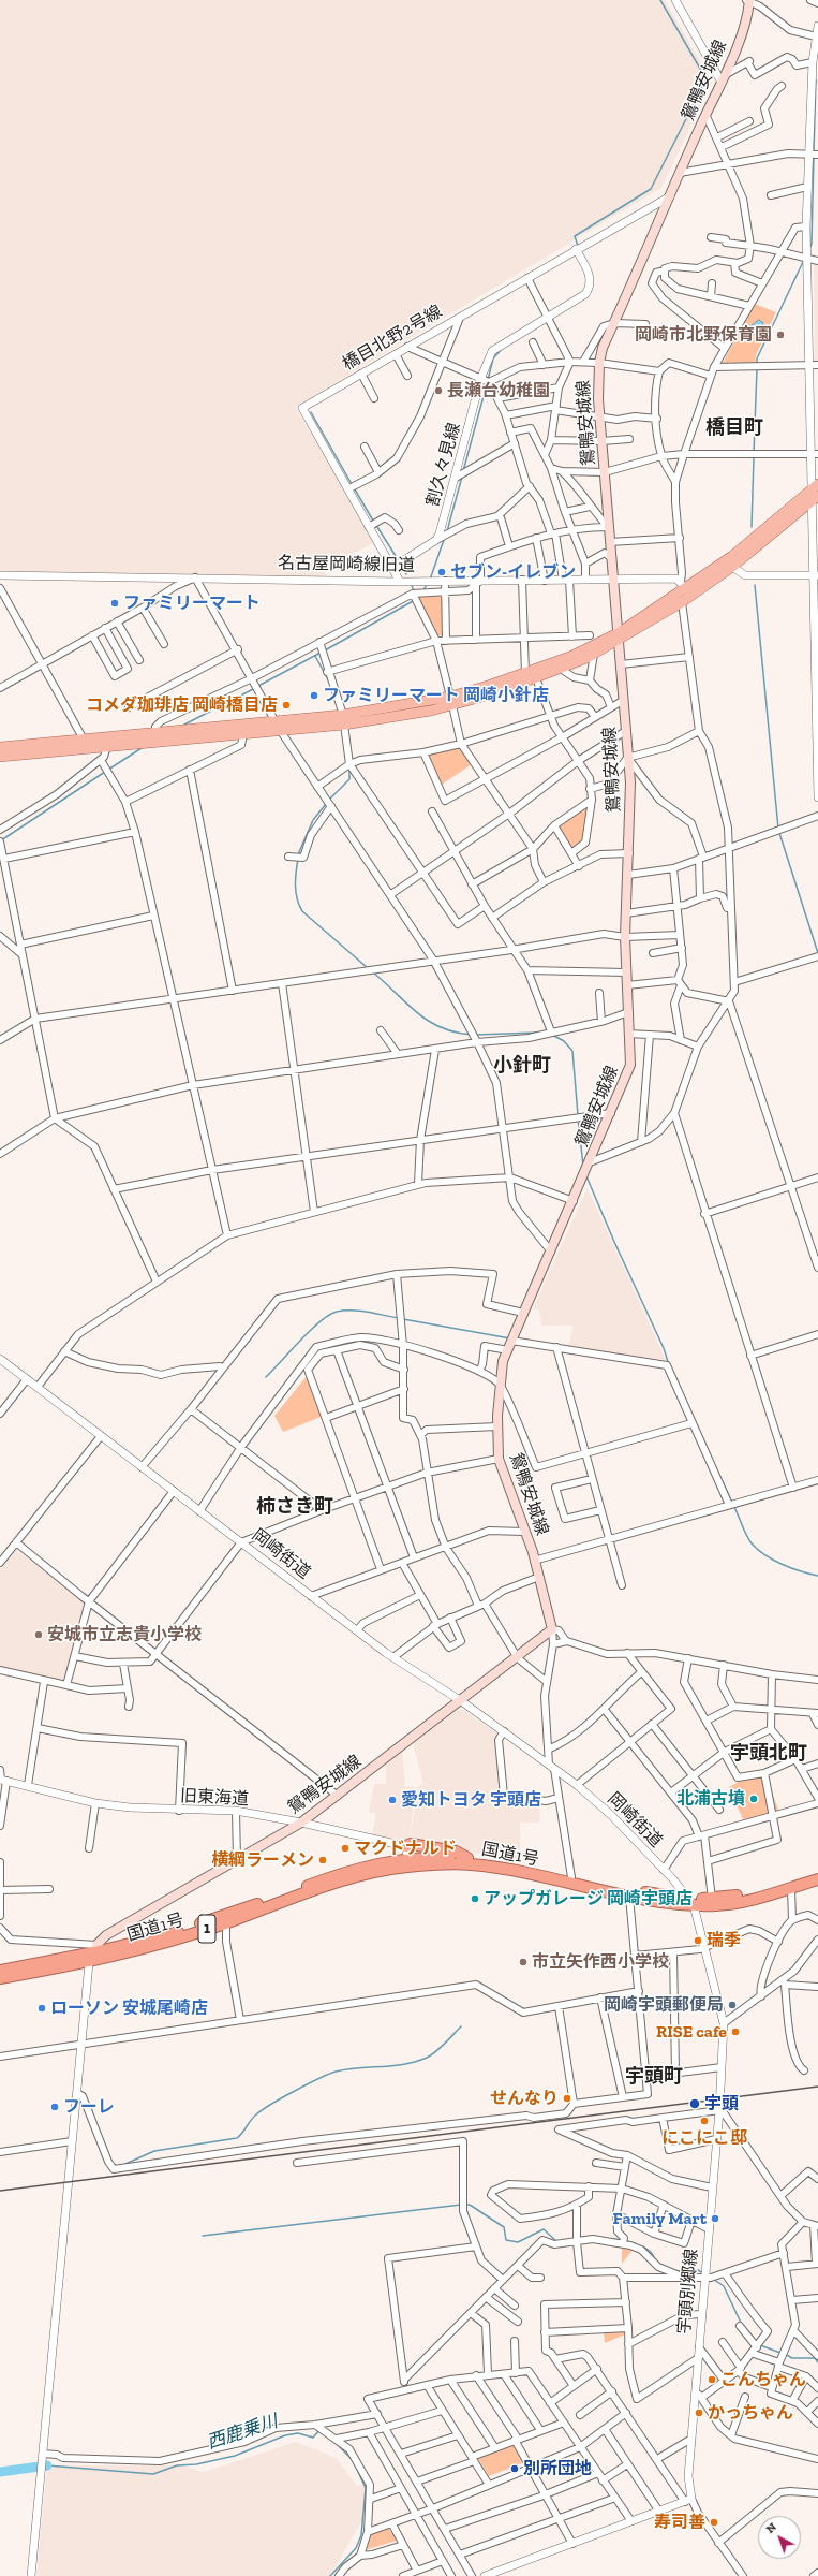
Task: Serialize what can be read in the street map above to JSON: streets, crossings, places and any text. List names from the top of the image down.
{
  "streets": {
    "highway": ["国道1号", "1"],
    "main road": ["鴛鴨安城線"],
    "street": [
      "橋目北野2号線",
      "割久々見線",
      "名古屋岡崎線旧道",
      "岡崎街道",
      "旧東海道",
      "宇頭別郷線"
    ]
  },
  "crossings": [
    ["鴛鴨安城線", "橋目北野2号線"],
    ["鴛鴨安城線", "名古屋岡崎線旧道"],
    ["鴛鴨安城線", "岡崎街道"],
    ["鴛鴨安城線", "旧東海道"],
    ["鴛鴨安城線", "国道1号"],
    ["橋目北野2号線", "割久々見線"],
    ["橋目北野2号線", "名古屋岡崎線旧道"],
    ["岡崎街道", "国道1号"],
    ["岡崎街道", "宇頭別郷線"],
    ["国道1号", "宇頭別郷線"]
  ],
  "districts": [
    "橋目町",
    "小針町",
    "柿さき町",
    "宇頭北町",
    "宇頭町"
  ],
  "water": ["西鹿乗川"],
  "places": [
    "岡崎市北野保育園",
    "長瀬台幼稚園",
    "セブン-イレブン",
    "ファミリーマート",
    "ファミリーマート 岡崎小針店",
    "コメダ珈琲店 岡崎橋目店",
    "安城市立志貴小学校",
    "北浦古墳",
    "愛知トヨタ 宇頭店",
    "マクドナルド",
    "横綱ラーメン",
    "アップガレージ 岡崎宇頭店",
    "瑞季",
    "市立矢作西小学校",
    "岡崎宇頭郵便局",
    "ローソン 安城尾崎店",
    "RISE cafe",
    "せんなり",
    "宇頭",
    "フーレ",
    "にこにこ邸",
    "Family Mart",
    "こんちゃん",
    "かっちゃん",
    "別所団地",
    "寿司善"
  ],
  "north": "top left"
}
